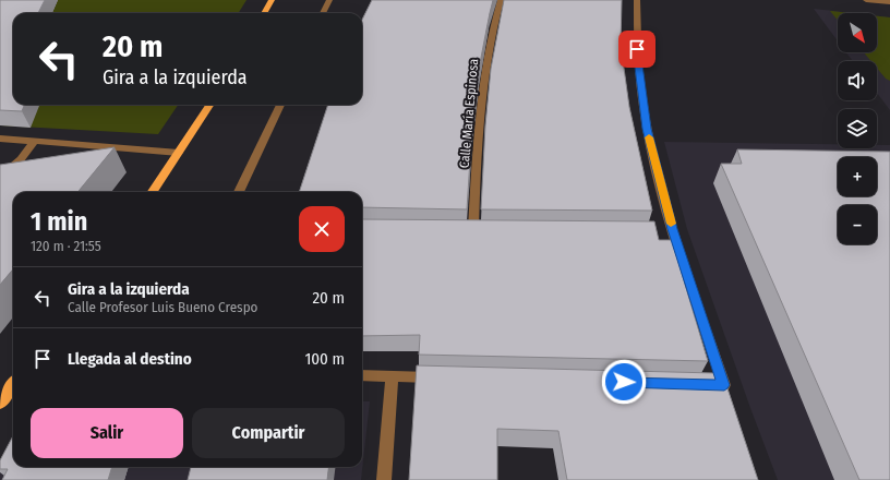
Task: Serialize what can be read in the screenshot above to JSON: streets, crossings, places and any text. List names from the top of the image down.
{
  "streets": {
    "street": ["Calle María Espinosa"]
  },
  "north": "bottom right",
  "page": {
    "map_buttons": ["+", "−"],
    "turn": ["20 m", "Gira a la izquierda"],
    "heading": ["1 min", "120 m · 21:55"],
    "list": [
      {
        "name": "Gira a la izquierda",
        "note": "Calle Profesor Luis Bueno Crespo",
        "value": "20 m"
      },
      {
        "name": "Llegada al destino",
        "value": "100 m"
      }
    ],
    "buttons": ["Salir", "Compartir"]
  }
}
